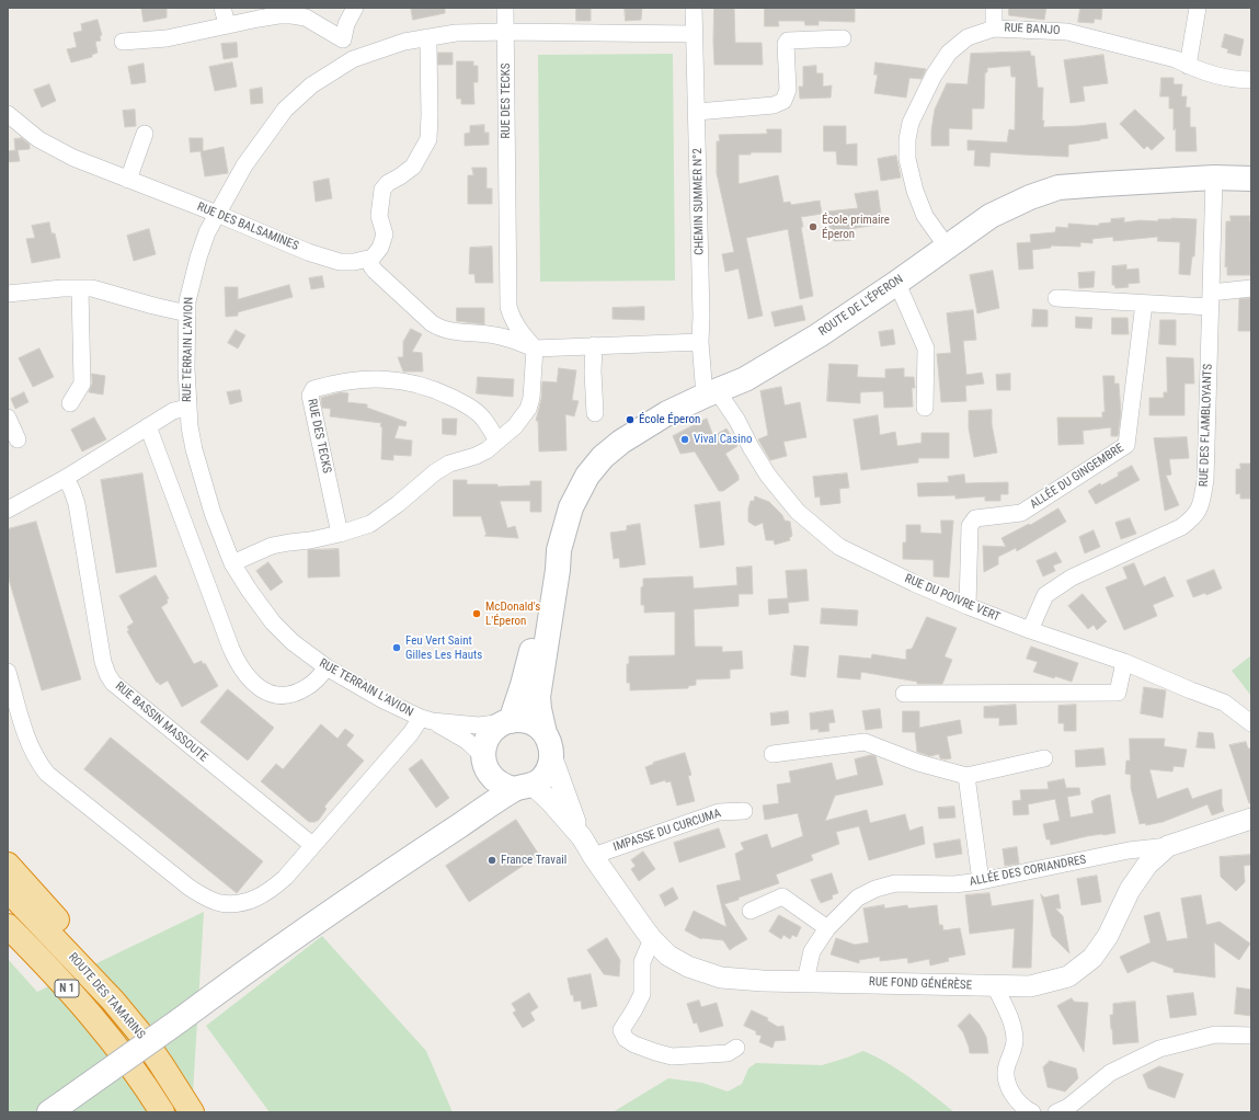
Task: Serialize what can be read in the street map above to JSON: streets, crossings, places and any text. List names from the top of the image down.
{
  "streets": {
    "highway": ["N 1", "ROUTE DES TAMARINS"],
    "main road": ["ROUTE DE L'ÉPERON"],
    "street": [
      "RUE BANJO",
      "RUE DES TECKS",
      "CHEMIN SUMMER N°2",
      "RUE DES BALSAMINES",
      "RUE TERRAIN L'AVION",
      "RUE DES FLAMBLOYANTS",
      "ALLÉE DU GINGEMBRE",
      "RUE DU POIVRE VERT",
      "RUE BASSIN MASSOUTE",
      "IMPASSE DU CURCUMA",
      "ALLÉE DES CORIANDRES",
      "RUE FOND GÉNÉRÈSE"
    ]
  },
  "crossings": [
    ["RUE BANJO", "ROUTE DE L'ÉPERON"],
    ["RUE DES TECKS", "RUE TERRAIN L'AVION"],
    ["CHEMIN SUMMER N°2", "ROUTE DE L'ÉPERON"],
    ["CHEMIN SUMMER N°2", "RUE DU POIVRE VERT"],
    ["RUE DES BALSAMINES", "RUE TERRAIN L'AVION"],
    ["ROUTE DE L'ÉPERON", "RUE TERRAIN L'AVION"],
    ["ROUTE DE L'ÉPERON", "RUE DES FLAMBLOYANTS"],
    ["ROUTE DE L'ÉPERON", "RUE DU POIVRE VERT"],
    ["ROUTE DE L'ÉPERON", "RUE FOND GÉNÉRÈSE"],
    ["RUE TERRAIN L'AVION", "RUE FOND GÉNÉRÈSE"],
    ["RUE DES FLAMBLOYANTS", "RUE DU POIVRE VERT"],
    ["ALLÉE DU GINGEMBRE", "RUE DU POIVRE VERT"],
    ["IMPASSE DU CURCUMA", "RUE FOND GÉNÉRÈSE"],
    ["ALLÉE DES CORIANDRES", "RUE FOND GÉNÉRÈSE"]
  ],
  "places": [
    "École primaire Éperon",
    "École Éperon",
    "Vival Casino",
    "McDonald's L'Éperon",
    "Feu Vert Saint Gilles Les Hauts",
    "France Travail"
  ]
}
